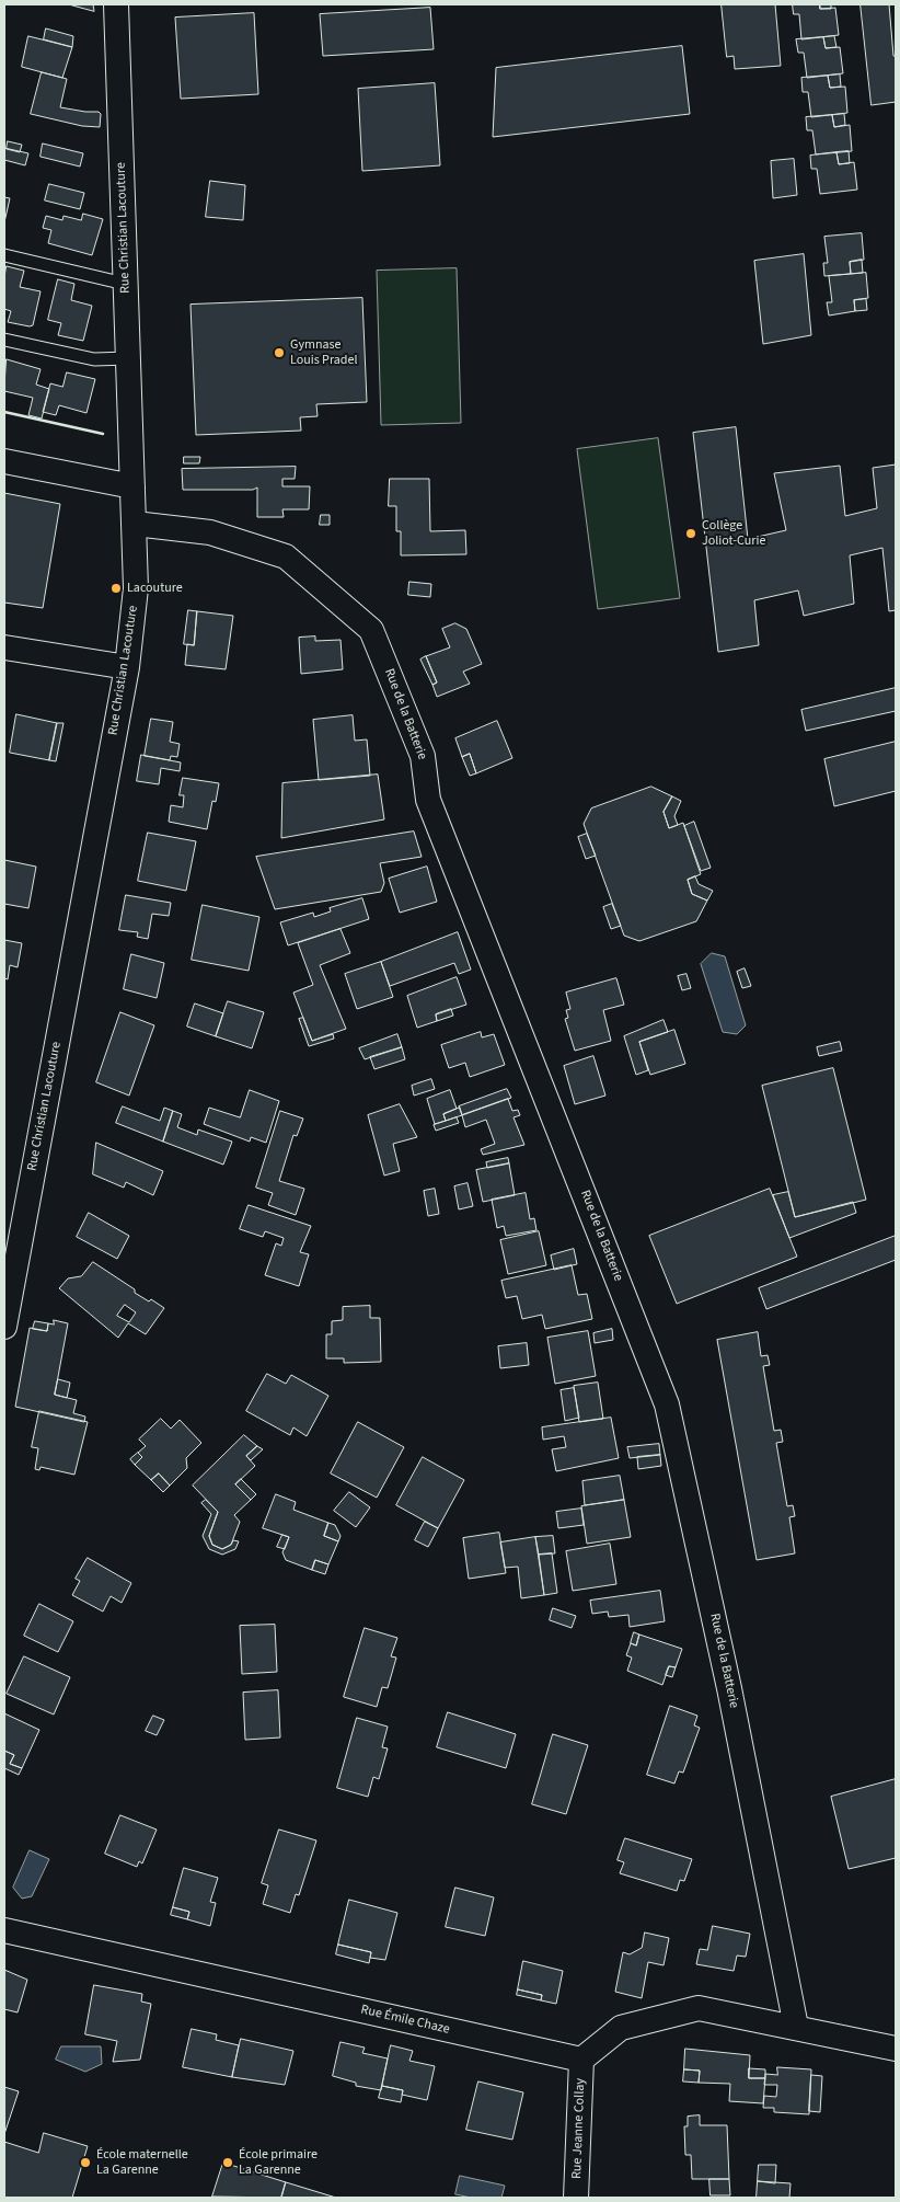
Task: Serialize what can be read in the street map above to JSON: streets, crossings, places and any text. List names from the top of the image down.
{
  "streets": {
    "street": [
      "Rue Christian Lacouture",
      "Rue de la Batterie",
      "Rue Émile Chaze",
      "Rue Jeanne Collay"
    ]
  },
  "crossings": [
    ["Rue Christian Lacouture", "Rue de la Batterie"],
    ["Rue Émile Chaze", "Rue Jeanne Collay"]
  ],
  "places": [
    "Gymnase Louis Pradel",
    "Collège Joliot-Curie",
    "Lacouture",
    "École maternelle La Garenne",
    "École primaire La Garenne"
  ]
}
